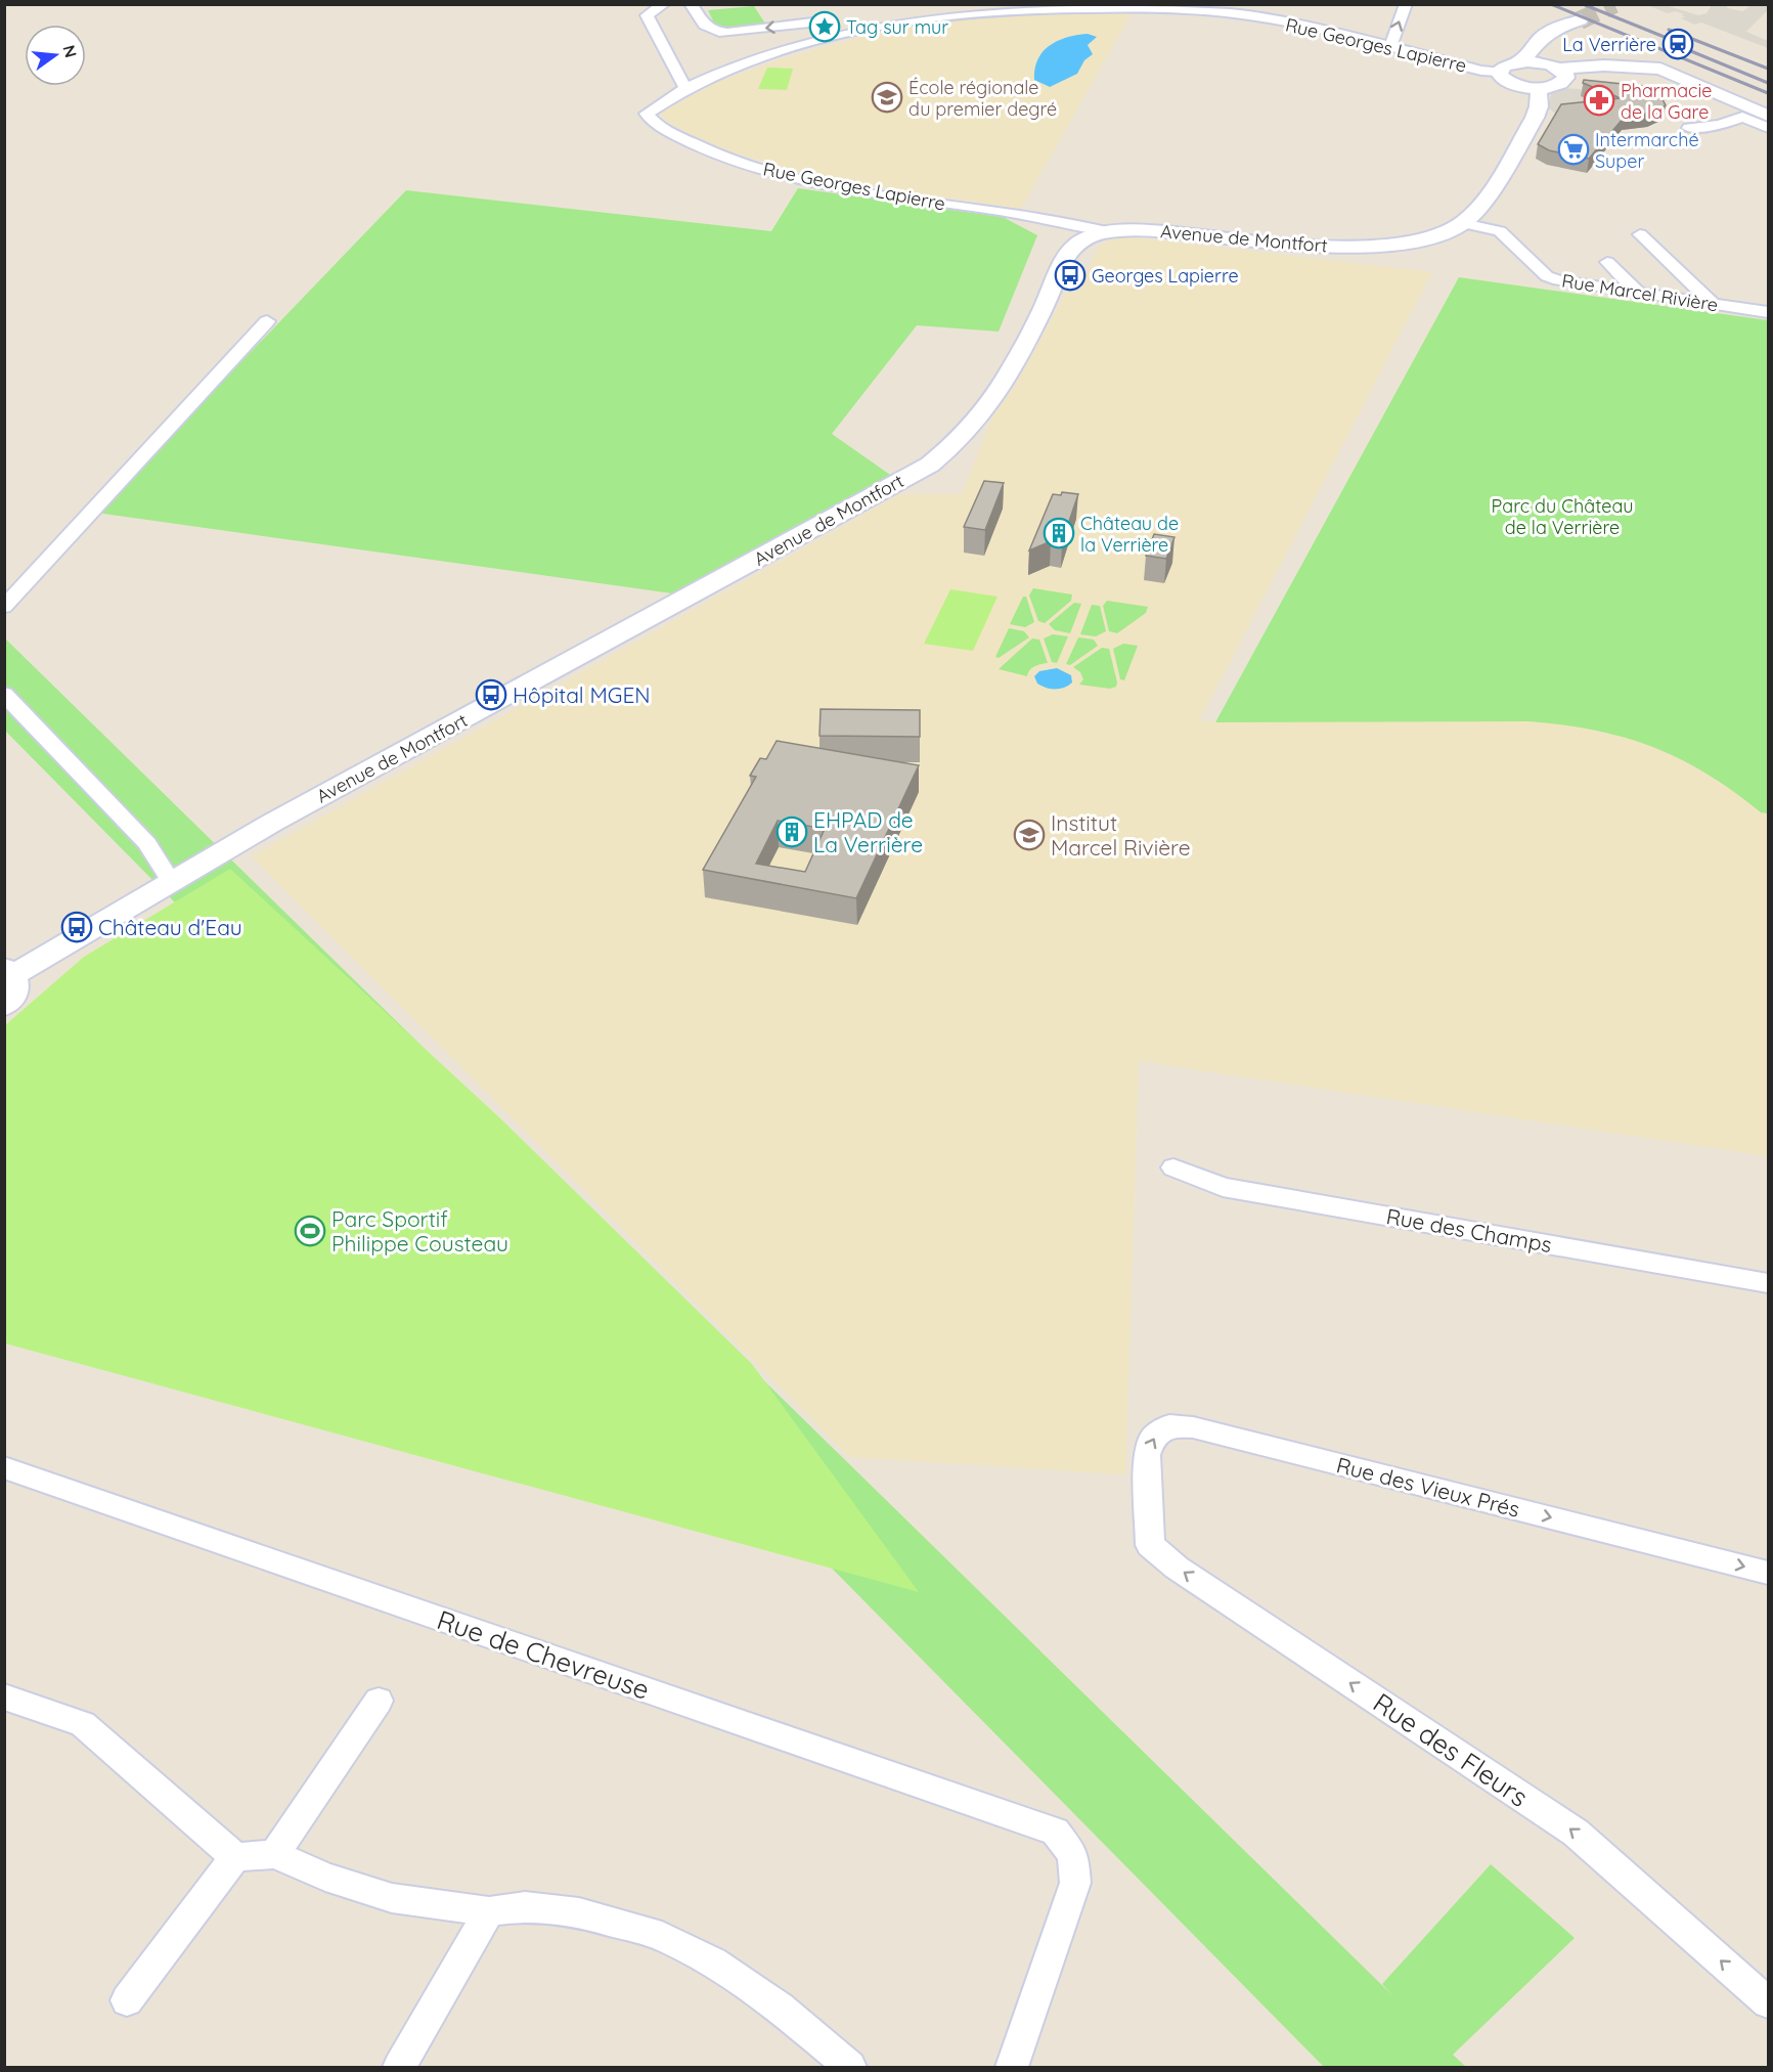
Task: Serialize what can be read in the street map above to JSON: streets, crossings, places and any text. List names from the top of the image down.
{
  "streets": {
    "street": [
      "Rue Georges Lapierre",
      "Avenue de Montfort",
      "Rue Marcel Rivière",
      "Rue des Champs",
      "Rue des Vieux Prés",
      "Rue de Chevreuse",
      "Rue des Fleurs"
    ]
  },
  "crossings": [
    ["Rue Georges Lapierre", "Avenue de Montfort"],
    ["Avenue de Montfort", "Rue Marcel Rivière"],
    ["Rue des Vieux Prés", "Rue des Fleurs"]
  ],
  "one_way": ["Rue des Vieux Prés", "Rue des Fleurs"],
  "parks": ["Parc du Château de la Verrière"],
  "places": {
    "place": ["Tag sur mur"],
    "station": ["La Verrière"],
    "school or university": ["École régionale du premier degré", "Institut Marcel Rivière"],
    "pharmacy": ["Pharmacie de la Gare"],
    "supermarket": ["Intermarché Super"],
    "bus stop": ["Georges Lapierre", "Hôpital MGEN", "Château d'Eau"],
    "building": ["Château de la Verrière", "EHPAD de La Verrière"],
    "sports": ["Parc Sportif Philippe Cousteau"]
  },
  "north": "right"
}
